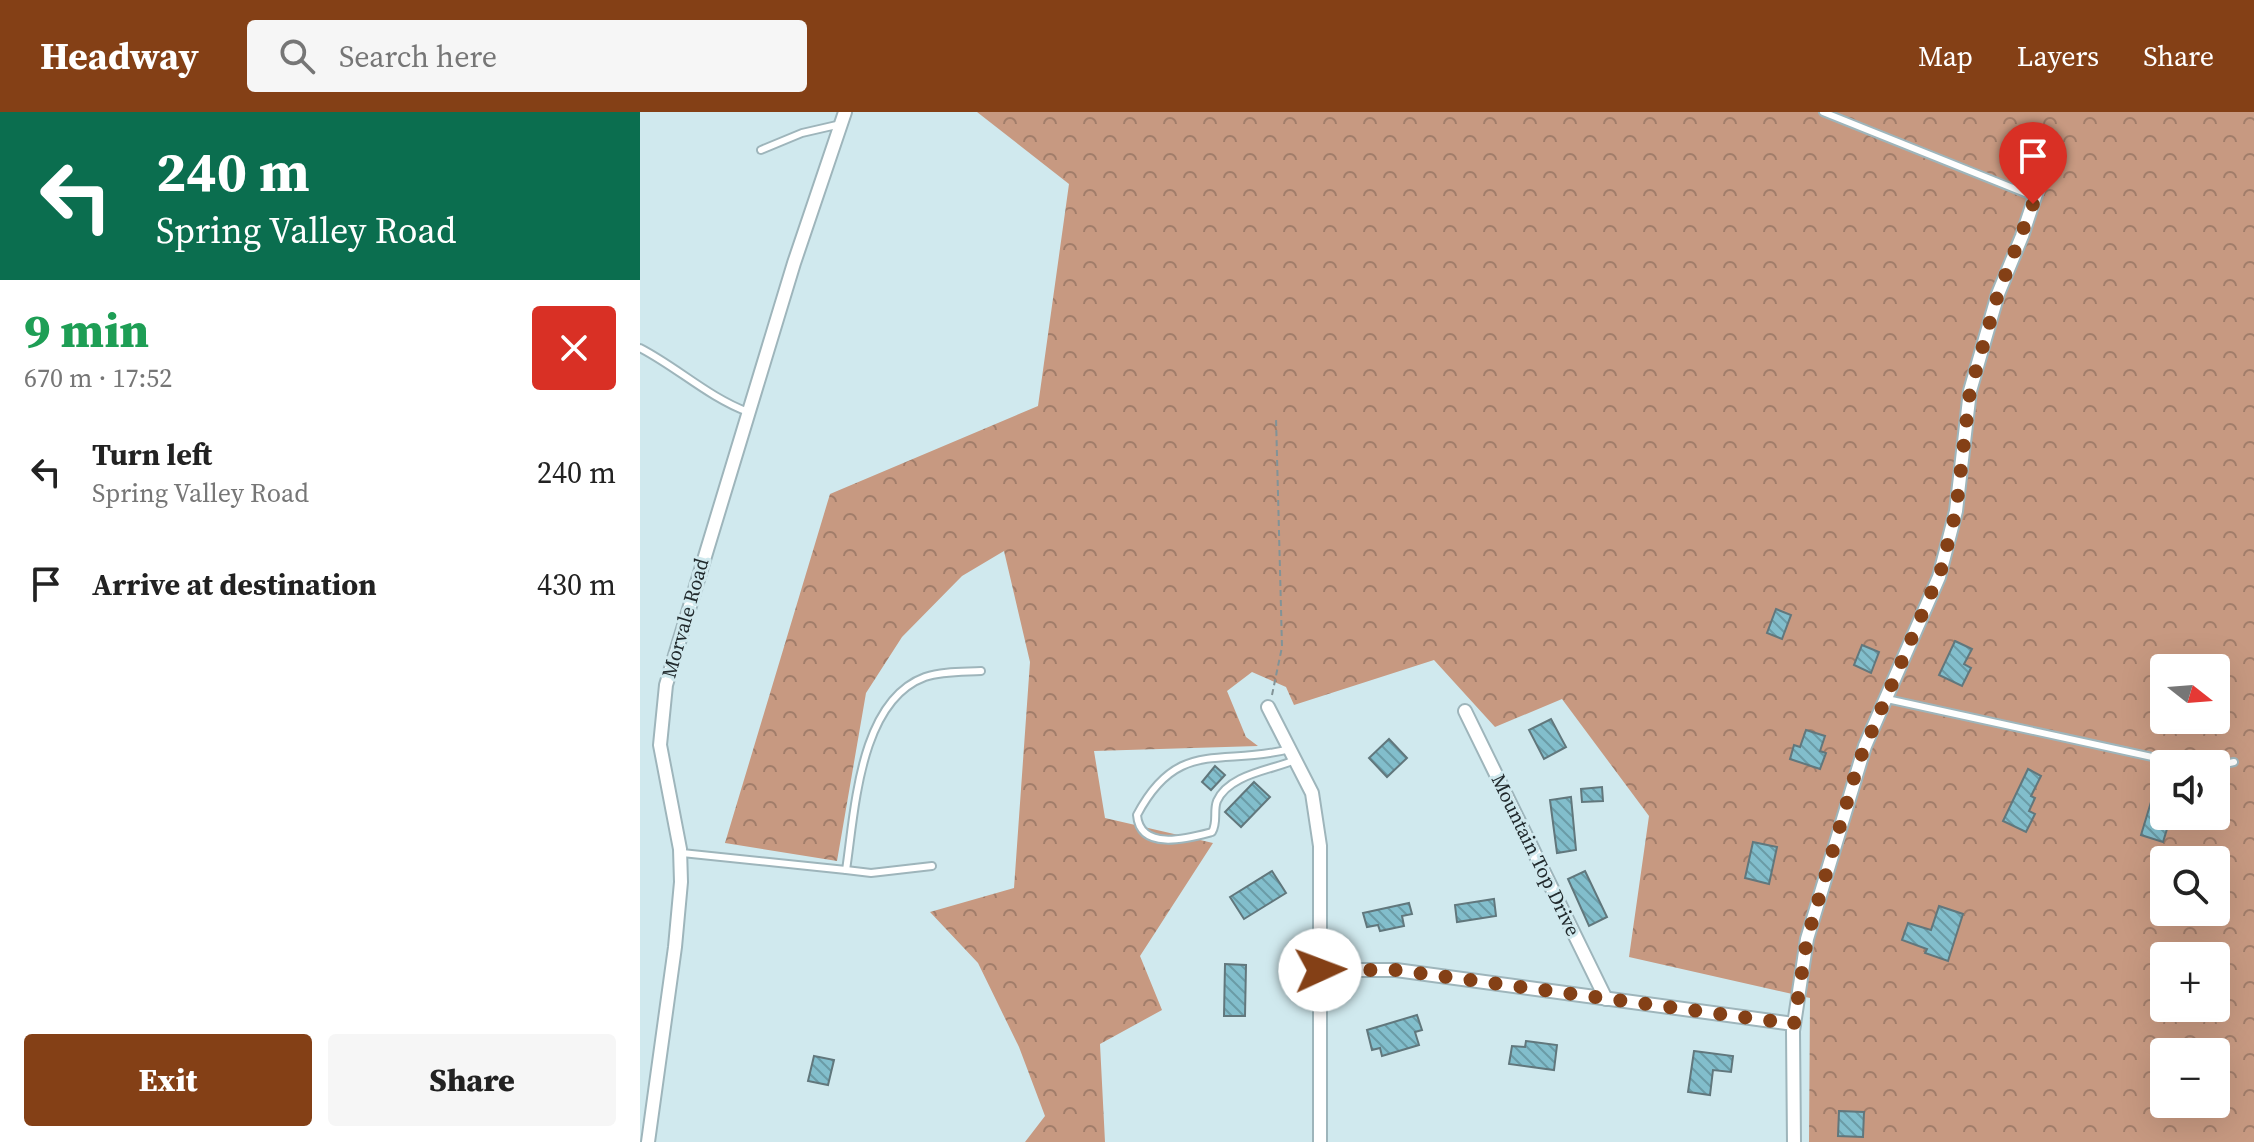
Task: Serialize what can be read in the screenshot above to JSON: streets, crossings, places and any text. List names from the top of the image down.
{
  "streets": {
    "street": ["Morvale Road", "Mountain Top Drive"]
  },
  "north": "right",
  "page": {
    "header": "Headway",
    "search": "Search here",
    "nav": ["Map", "Layers", "Share"],
    "turn": ["240 m", "Spring Valley Road"],
    "heading": ["9 min", "670 m · 17:52"],
    "list": [
      {
        "name": "Turn left",
        "note": "Spring Valley Road",
        "value": "240 m"
      },
      {
        "name": "Arrive at destination",
        "value": "430 m"
      }
    ],
    "map_buttons": ["+", "−"],
    "buttons": ["Exit", "Share"]
  }
}
